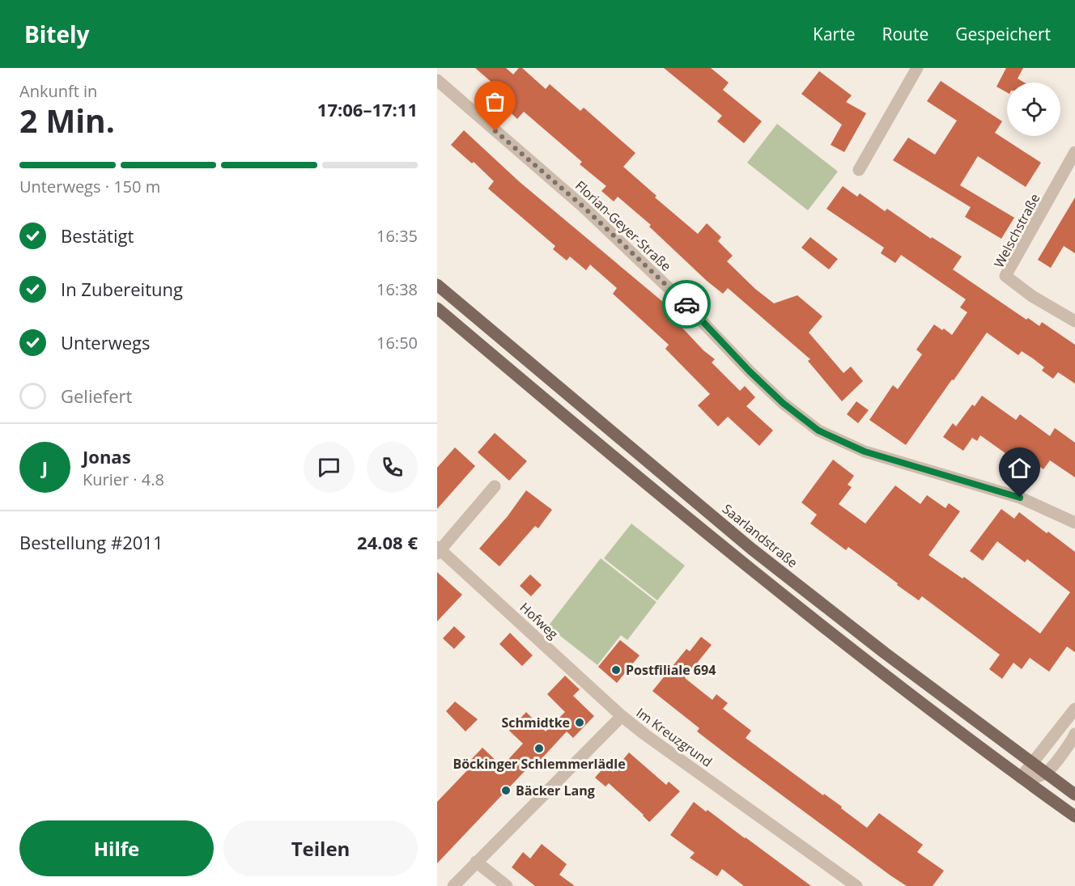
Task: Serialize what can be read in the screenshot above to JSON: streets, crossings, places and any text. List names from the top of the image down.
{
  "streets": {
    "main road": ["Saarlandstraße"],
    "street": [
      "Florian-Geyer-Straße",
      "Welschstraße",
      "Hofweg",
      "Im Kreuzgrund"
    ]
  },
  "crossings": [
    ["Hofweg", "Im Kreuzgrund"]
  ],
  "places": [
    "Postfiliale 694",
    "Schmidtke",
    "Böckinger Schlemmerlädle",
    "Bäcker Lang"
  ],
  "page": {
    "header": "Bitely",
    "nav": ["Karte", "Route", "Gespeichert"],
    "heading": ["2 Min.", "Ankunft in", "17:06–17:11"],
    "panel": [
      "Jonas",
      "Kurier · 4.8",
      "Bestellung #2011",
      "24.08 €"
    ],
    "bar": "Unterwegs · 150 m",
    "list": [
      ["Bestätigt", "16:35"],
      ["In Zubereitung", "16:38"],
      ["Unterwegs", "16:50"],
      "Geliefert"
    ],
    "round": "J",
    "buttons": ["Hilfe", "Teilen"]
  }
}
